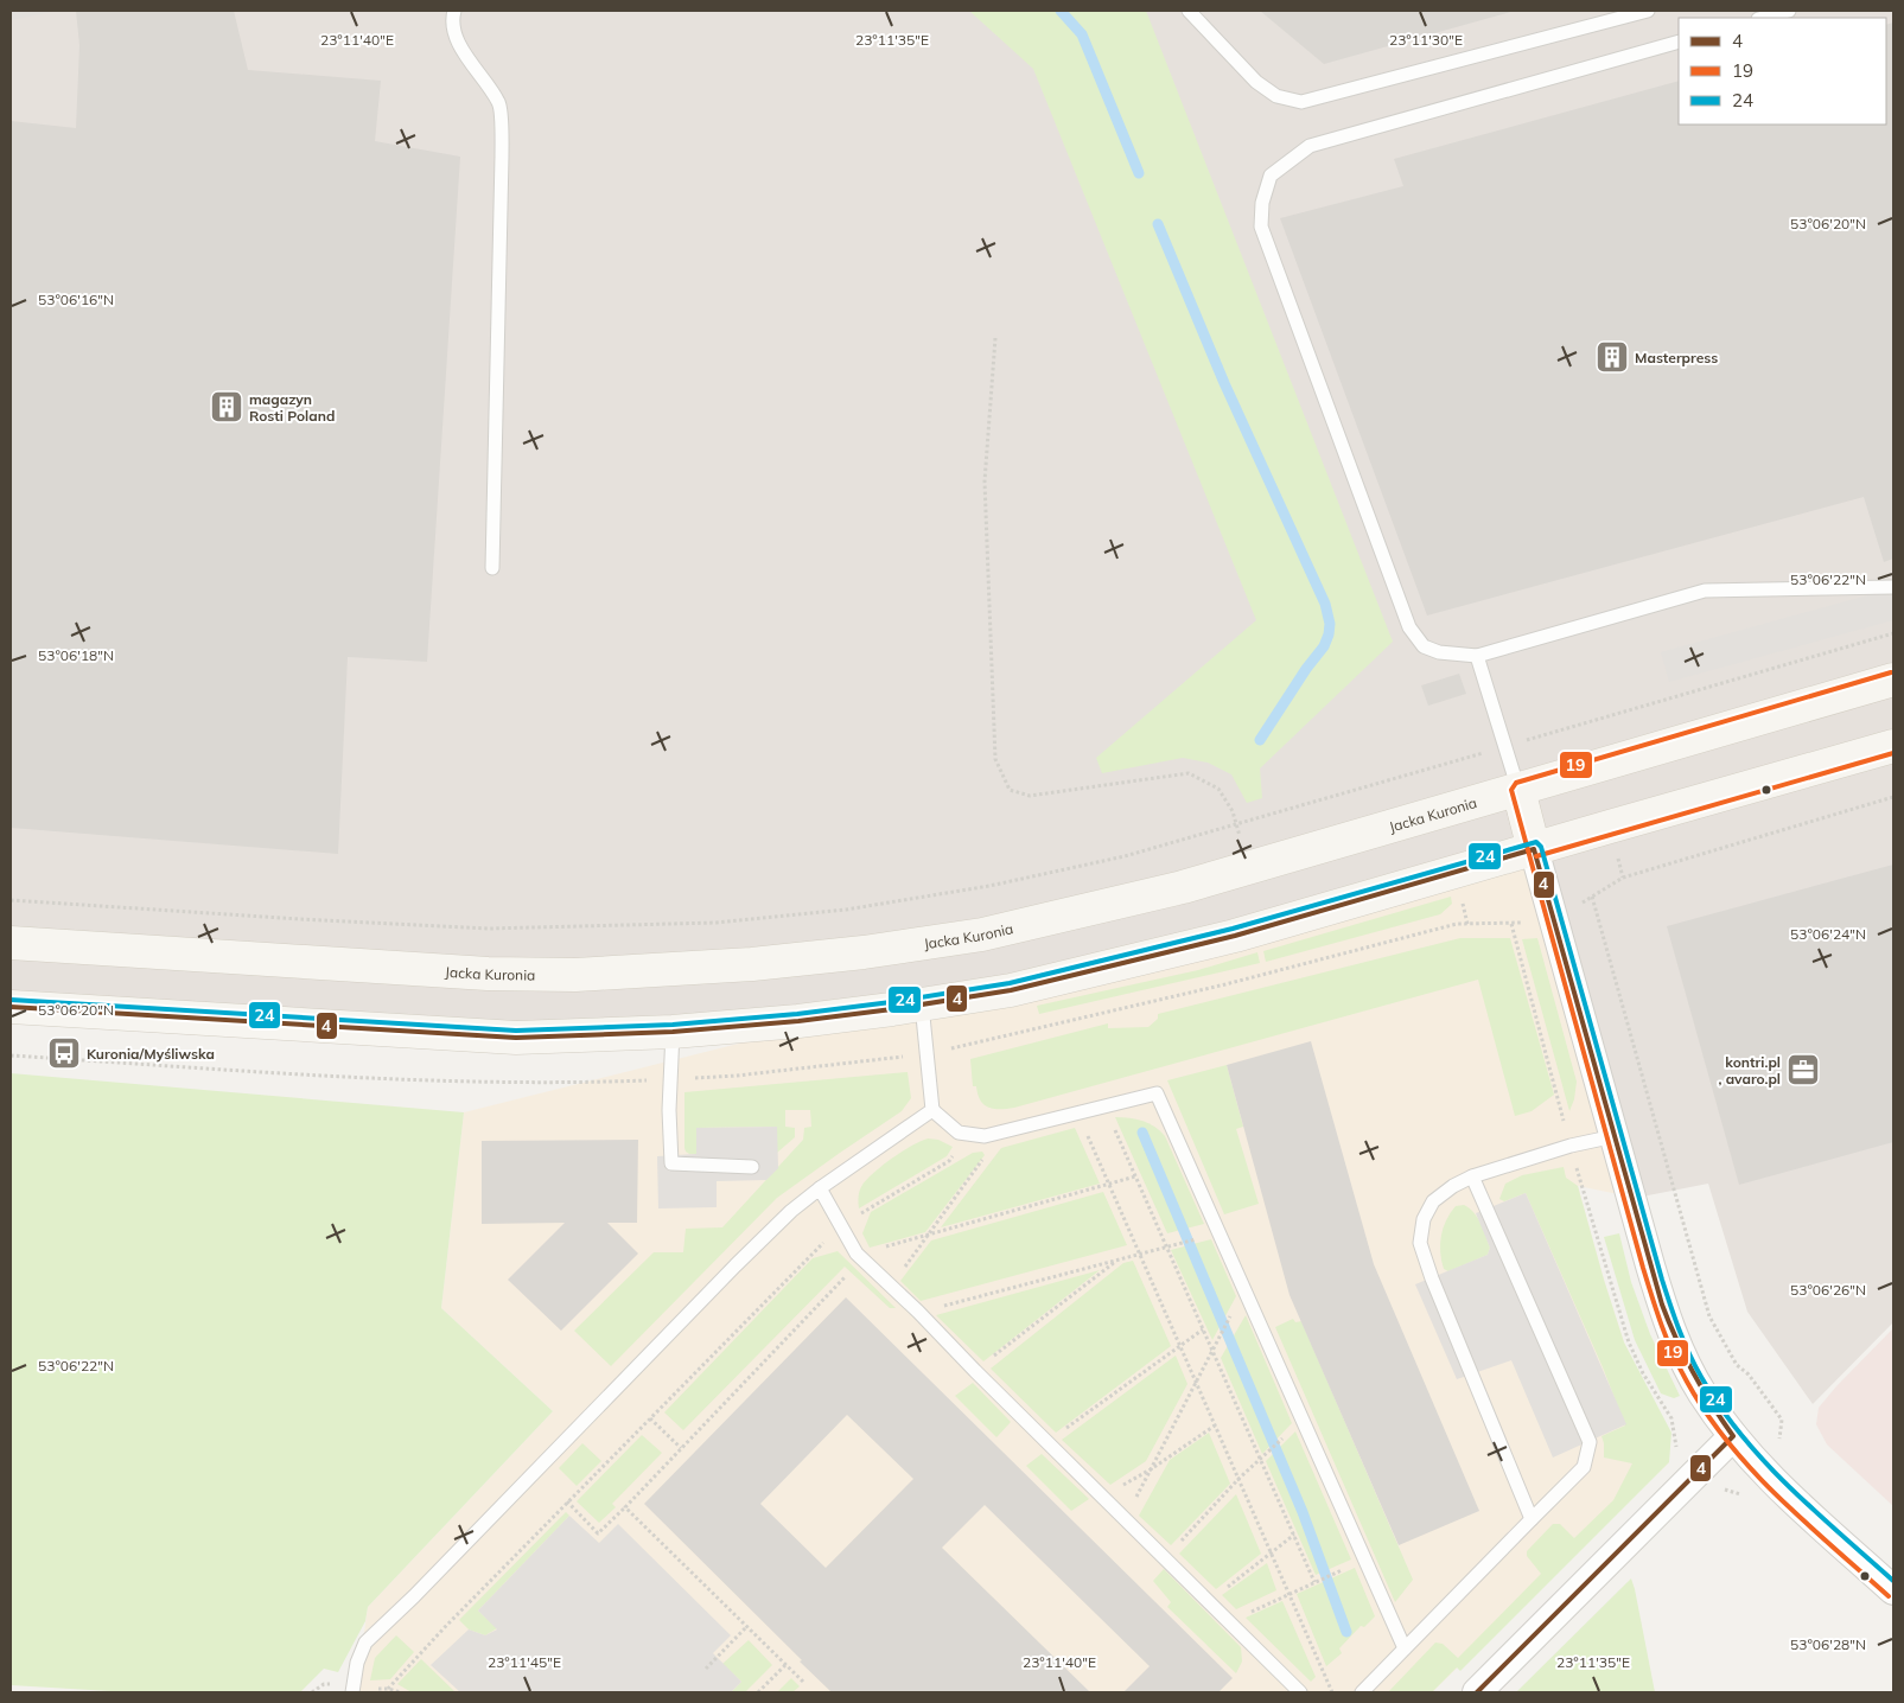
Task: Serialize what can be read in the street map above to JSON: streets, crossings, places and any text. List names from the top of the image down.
{
  "streets": {
    "main road": ["Jacka Kuronia"]
  },
  "places": {
    "building": ["Masterpress", "magazyn Rosti Poland"],
    "bus stop": ["Kuronia/Myśliwska"],
    "office": ["kontri.pl , avaro.pl"]
  },
  "lines": ["transit line 19", "transit line 24", "transit line 4"],
  "legend": ["4", "19", "24"],
  "coordinates": [
    "23°11'40\"E",
    "23°11'35\"E",
    "23°11'30\"E",
    "53°06'20\"N",
    "53°06'16\"N",
    "53°06'22\"N",
    "53°06'18\"N",
    "53°06'24\"N",
    "53°06'26\"N",
    "53°06'28\"N",
    "23°11'45\"E"
  ]
}
